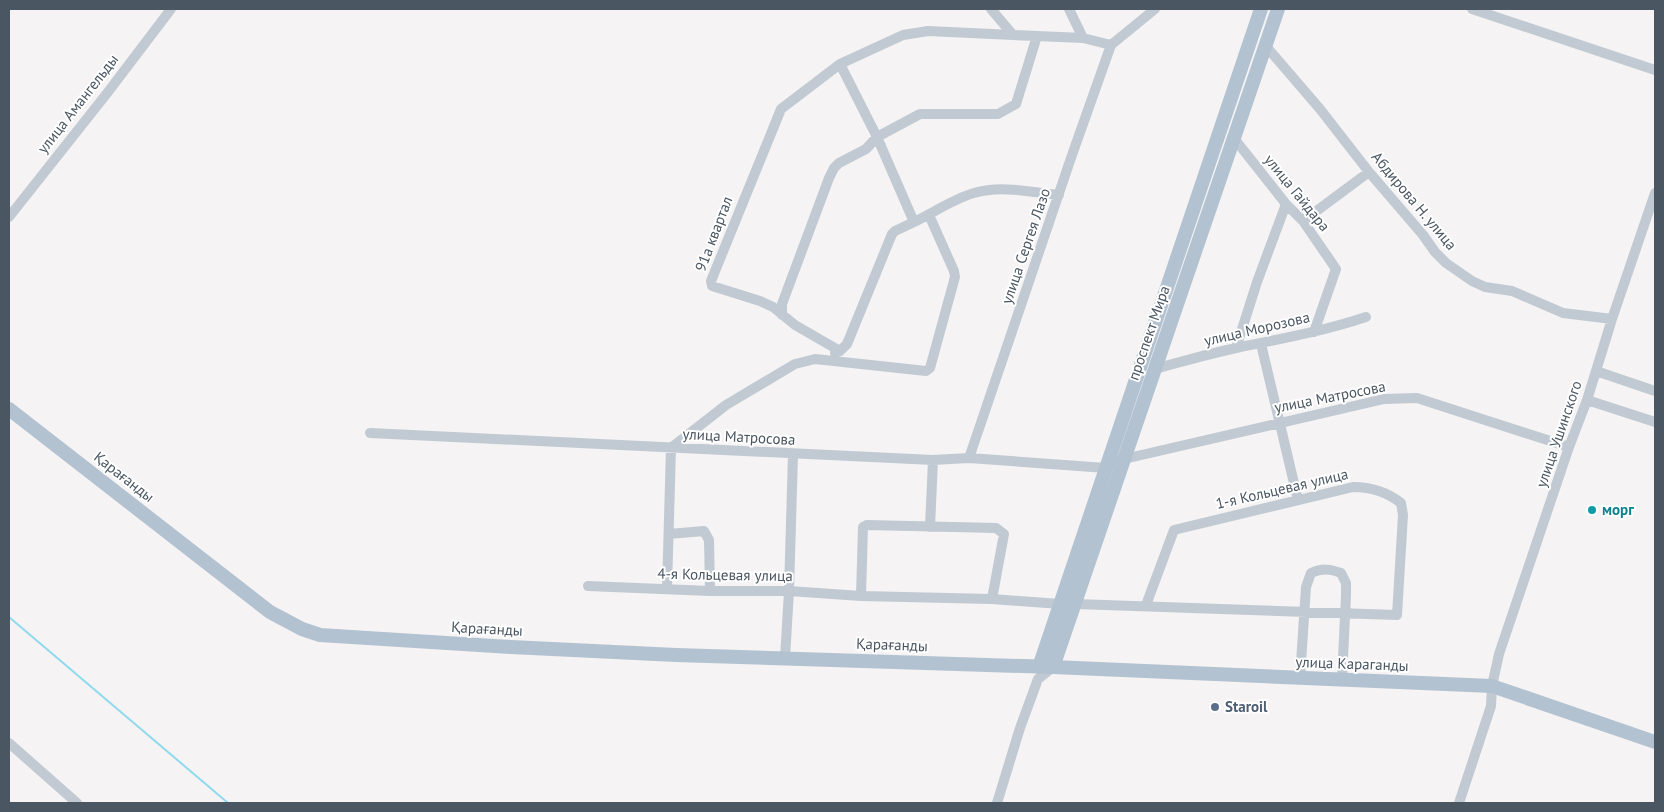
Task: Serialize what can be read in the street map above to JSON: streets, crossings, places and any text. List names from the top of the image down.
{
  "streets": {
    "main road": ["проспект Мира", "Қарағанды", "улица Караганды"],
    "street": [
      "улица Амангельды",
      "улица Гайдара",
      "Абдирова Н. улица",
      "91а квартал",
      "улица Сергея Лазо",
      "улица Морозова",
      "улица Матросова",
      "улица Ушинского",
      "1-я Кольцевая улица",
      "4-я Кольцевая улица"
    ]
  },
  "crossings": [
    ["улица Гайдара", "улица Морозова"],
    ["улица Гайдара", "проспект Мира"],
    ["Абдирова Н. улица", "проспект Мира"],
    ["Абдирова Н. улица", "улица Ушинского"],
    ["улица Сергея Лазо", "улица Матросова"],
    ["улица Морозова", "проспект Мира"],
    ["проспект Мира", "улица Матросова"],
    ["проспект Мира", "Қарағанды"],
    ["проспект Мира", "1-я Кольцевая улица"],
    ["проспект Мира", "4-я Кольцевая улица"],
    ["проспект Мира", "улица Караганды"],
    ["улица Матросова", "улица Ушинского"],
    ["улица Ушинского", "улица Караганды"],
    ["Қарағанды", "улица Караганды"]
  ],
  "places": ["морг", "Staroil"]
}
